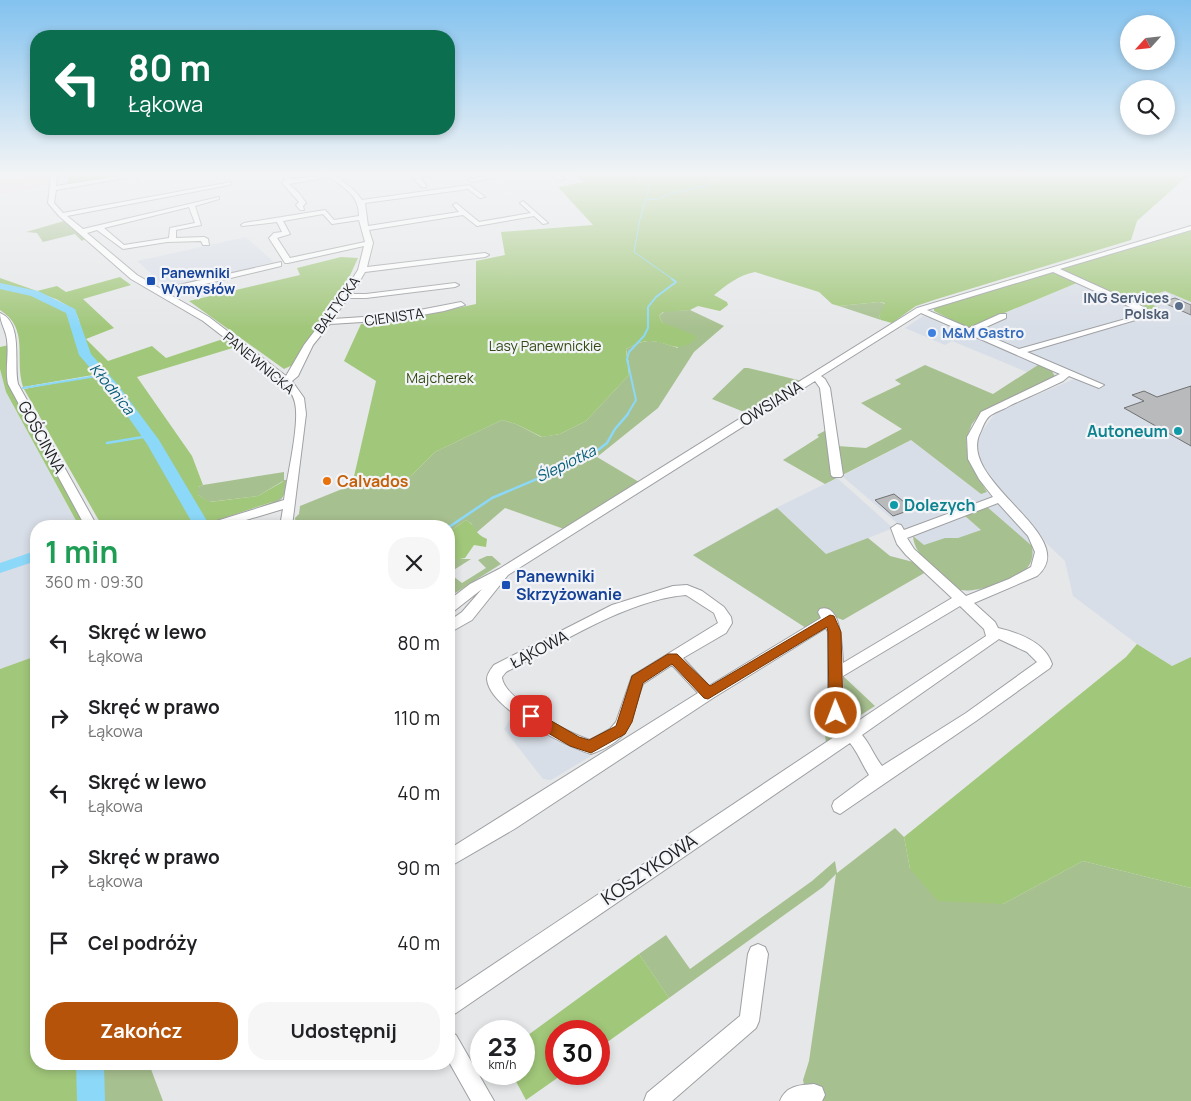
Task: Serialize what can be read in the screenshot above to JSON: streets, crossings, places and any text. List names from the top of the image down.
{
  "streets": {
    "street": [
      "BAŁTYCKA",
      "CIENISTA",
      "PANEWNICKA",
      "OWSIANA",
      "GOŚCINNA",
      "ŁĄKOWA",
      "KOSZYKOWA"
    ]
  },
  "crossings": [
    ["BAŁTYCKA", "CIENISTA"],
    ["BAŁTYCKA", "PANEWNICKA"]
  ],
  "water": ["Kłodnica", "Ślepiotka"],
  "parks": ["Lasy Panewnickie", "Majcherek"],
  "places": {
    "transit": ["Panewniki Wymysłów", "Panewniki Skrzyżowanie"],
    "other": [
      "ING Services Polska",
      "M&M Gastro",
      "Autoneum",
      "Calvados",
      "Dolezych"
    ]
  },
  "north": "bottom left",
  "page": {
    "turn": ["80 m", "Łąkowa"],
    "heading": ["1 min", "360 m · 09:30"],
    "list": [
      {
        "name": "Skręć w lewo",
        "note": "Łąkowa",
        "value": "80 m"
      },
      {
        "name": "Skręć w prawo",
        "note": "Łąkowa",
        "value": "110 m"
      },
      {
        "name": "Skręć w lewo",
        "note": "Łąkowa",
        "value": "40 m"
      },
      {
        "name": "Skręć w prawo",
        "note": "Łąkowa",
        "value": "90 m"
      },
      {
        "name": "Cel podróży",
        "value": "40 m"
      }
    ],
    "buttons": ["Zakończ", "Udostępnij"],
    "speed": "23 km/h",
    "limit": "30"
  }
}
